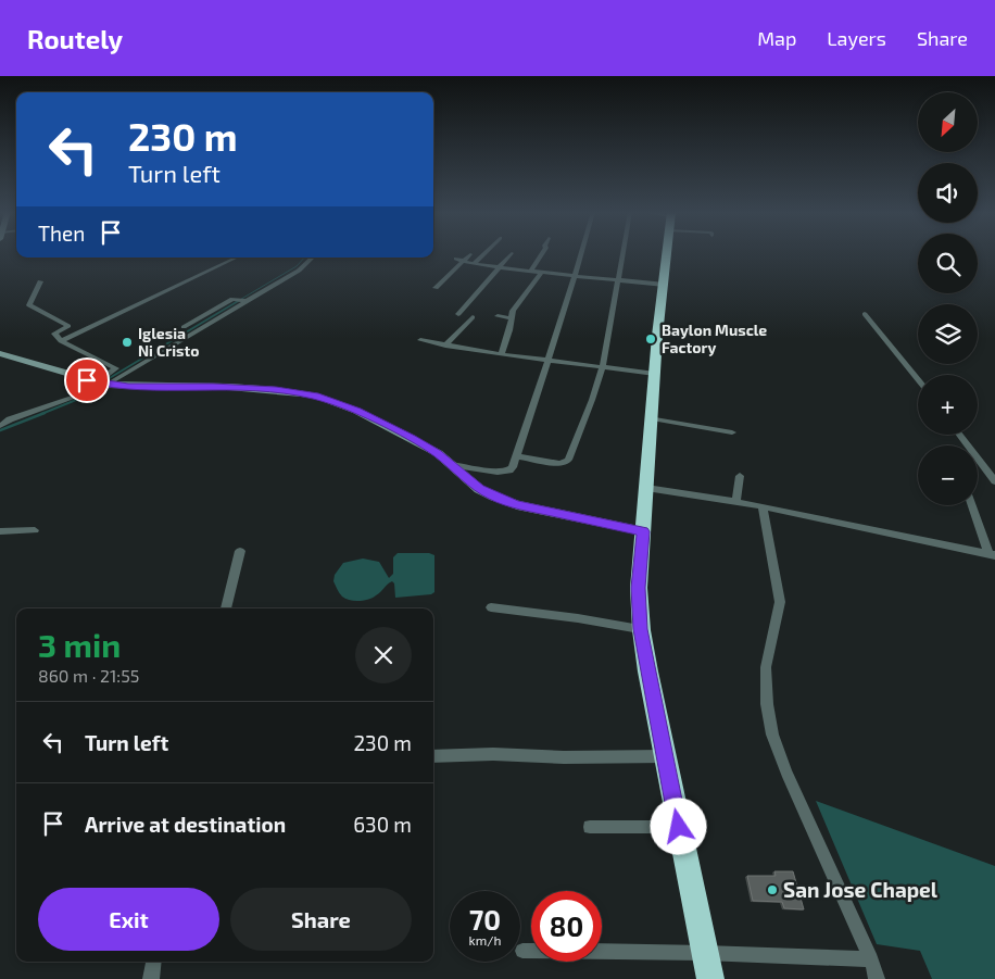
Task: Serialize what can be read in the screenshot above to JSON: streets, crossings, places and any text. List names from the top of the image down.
{
  "places": ["Baylon Muscle Factory", "Iglesia Ni Cristo", "San Jose Chapel"],
  "north": "bottom left",
  "page": {
    "header": "Routely",
    "nav": ["Map", "Layers", "Share"],
    "map_buttons": ["+", "−"],
    "turn": ["230 m", "Turn left"],
    "then": "Then",
    "heading": ["3 min", "860 m · 21:55"],
    "list": [
      {
        "name": "Turn left",
        "value": "230 m"
      },
      {
        "name": "Arrive at destination",
        "value": "630 m"
      }
    ],
    "buttons": ["Exit", "Share"],
    "speed": "70 km/h",
    "limit": "80"
  }
}
